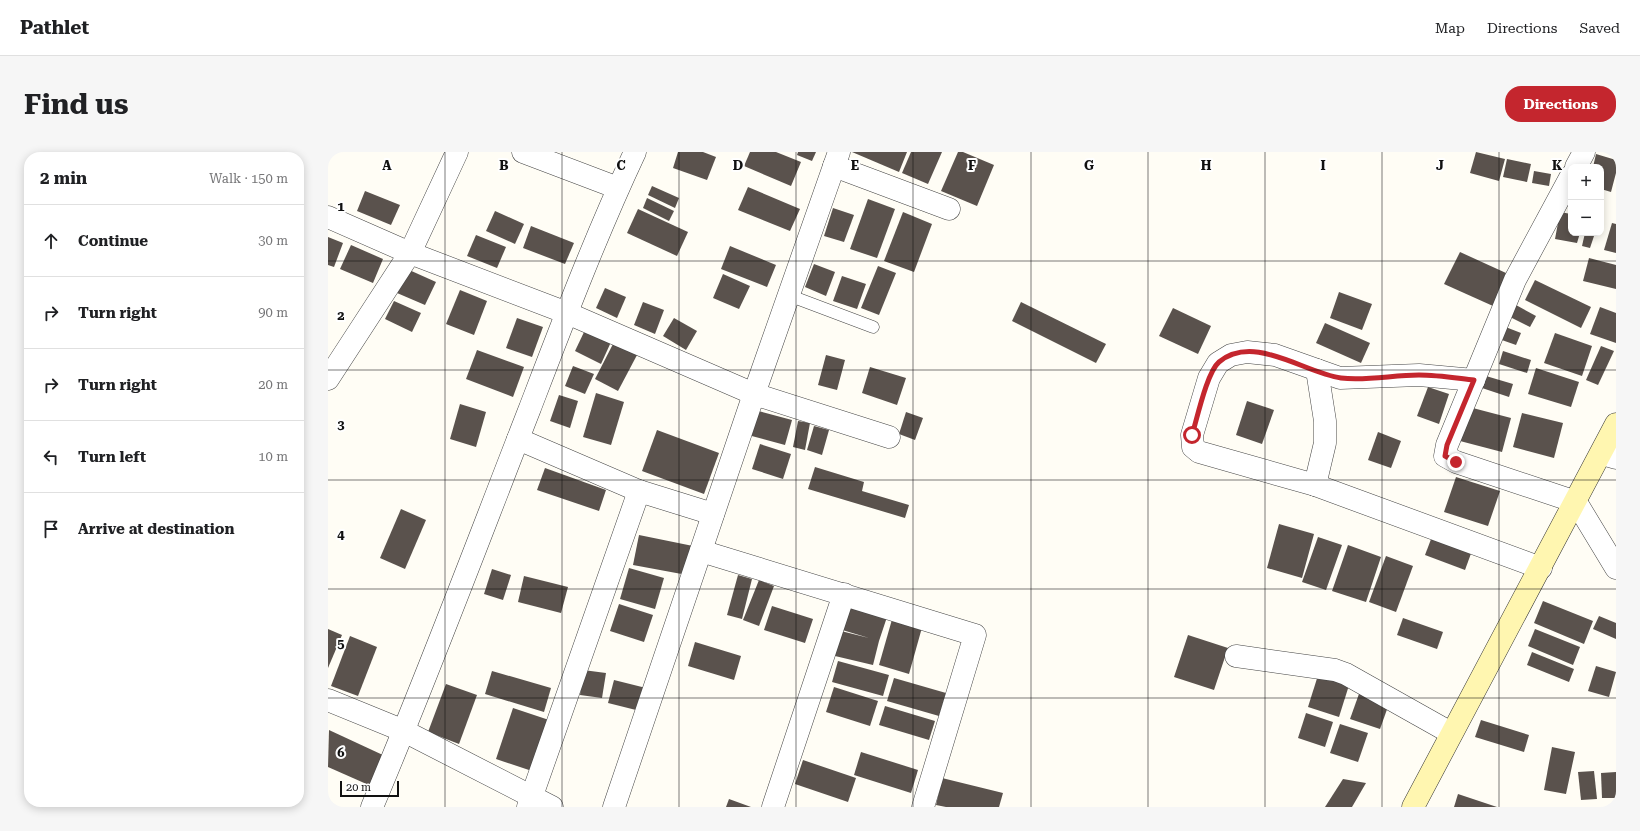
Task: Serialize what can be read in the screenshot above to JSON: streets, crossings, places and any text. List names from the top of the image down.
{
  "scale_bar": "20 m",
  "page": {
    "header": "Pathlet",
    "nav": ["Map", "Directions", "Saved"],
    "buttons": "Directions",
    "title": "Find us",
    "heading": ["2 min", "Walk · 150 m"],
    "map_buttons": ["+", "−"],
    "list": [
      ["Continue", "30 m"],
      ["Turn right", "90 m"],
      ["Turn right", "20 m"],
      ["Turn left", "10 m"],
      "Arrive at destination"
    ],
    "scale": "20 m"
  },
  "grid": {
    "columns": [
      "A",
      "B",
      "C",
      "D",
      "E",
      "F",
      "G",
      "H",
      "I",
      "J",
      "K"
    ],
    "rows": [
      "1",
      "2",
      "3",
      "4",
      "5",
      "6"
    ]
  }
}
